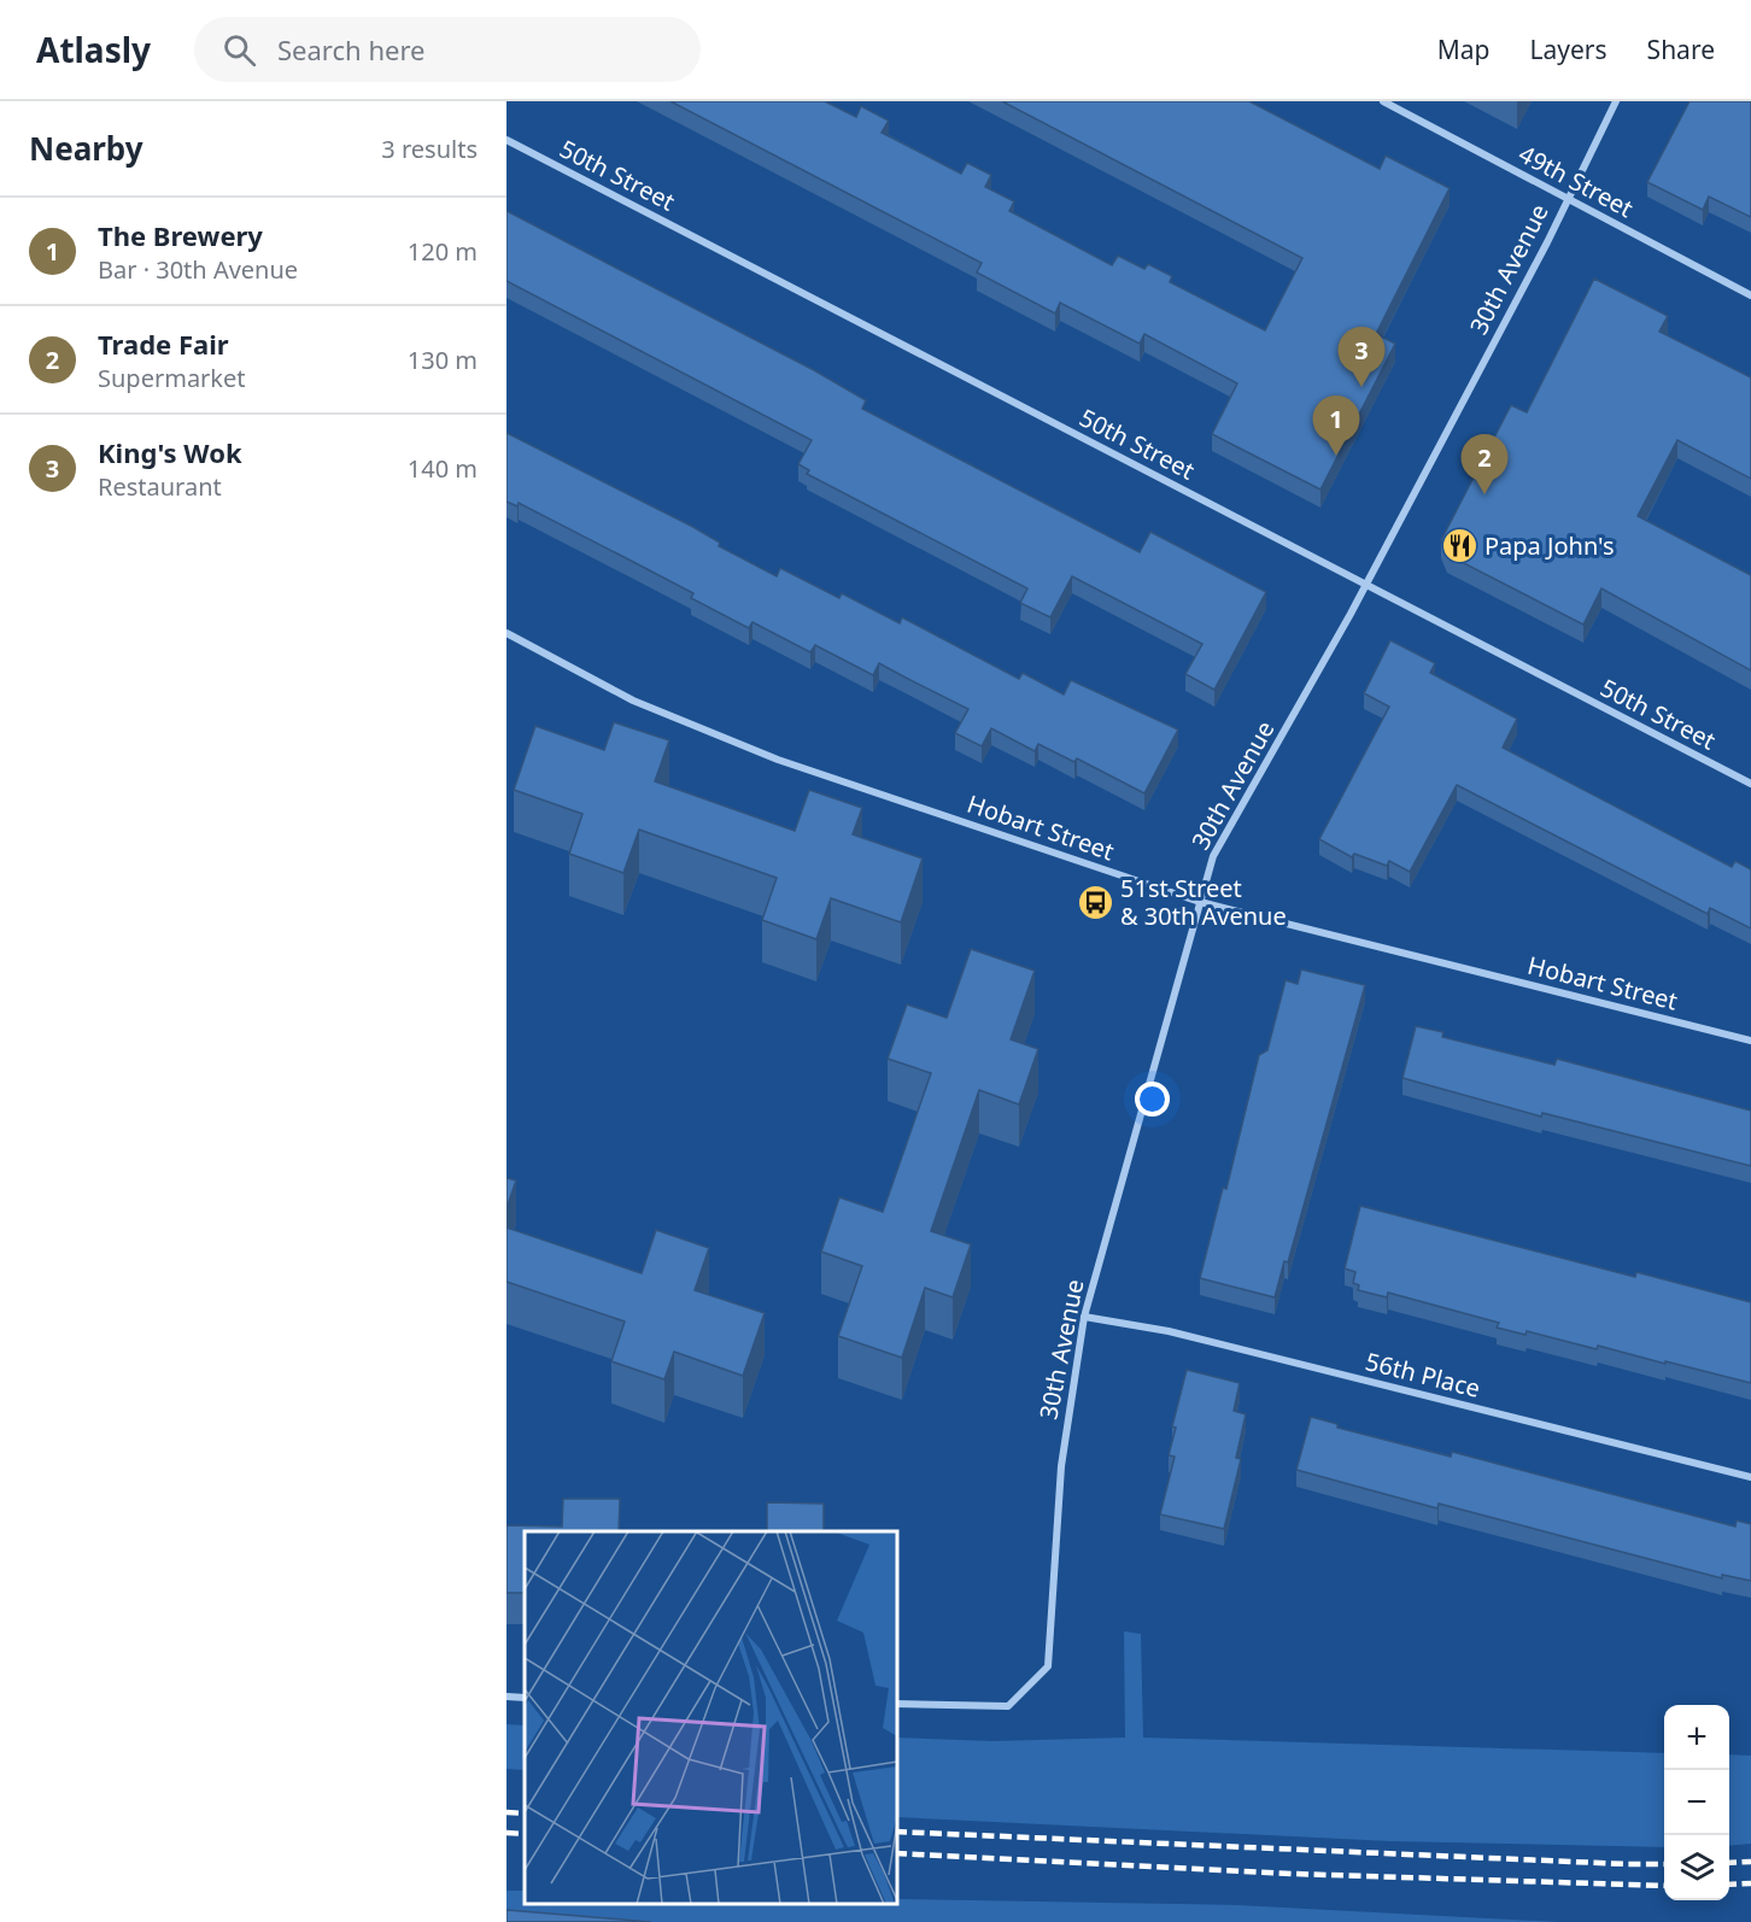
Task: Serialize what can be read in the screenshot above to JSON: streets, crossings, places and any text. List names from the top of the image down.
{
  "streets": {
    "street": [
      "50th Street",
      "49th Street",
      "30th Avenue",
      "Hobart Street",
      "56th Place"
    ]
  },
  "crossings": [
    ["50th Street", "30th Avenue"],
    ["49th Street", "30th Avenue"],
    ["30th Avenue", "Hobart Street"],
    ["30th Avenue", "56th Place"]
  ],
  "places": {
    "restaurant": ["Papa John's"],
    "bus stop": ["51st Street & 30th Avenue"]
  },
  "page": {
    "header": "Atlasly",
    "search": "Search here",
    "nav": ["Map", "Layers", "Share"],
    "heading": ["Nearby", "3 results"],
    "list": [
      {
        "mark": "1",
        "name": "The Brewery",
        "note": "Bar · 30th Avenue",
        "value": "120 m"
      },
      {
        "mark": "2",
        "name": "Trade Fair",
        "note": "Supermarket",
        "value": "130 m"
      },
      {
        "mark": "3",
        "name": "King's Wok",
        "note": "Restaurant",
        "value": "140 m"
      }
    ],
    "pins": ["3", "1", "2"],
    "map_buttons": ["+", "−"]
  }
}
